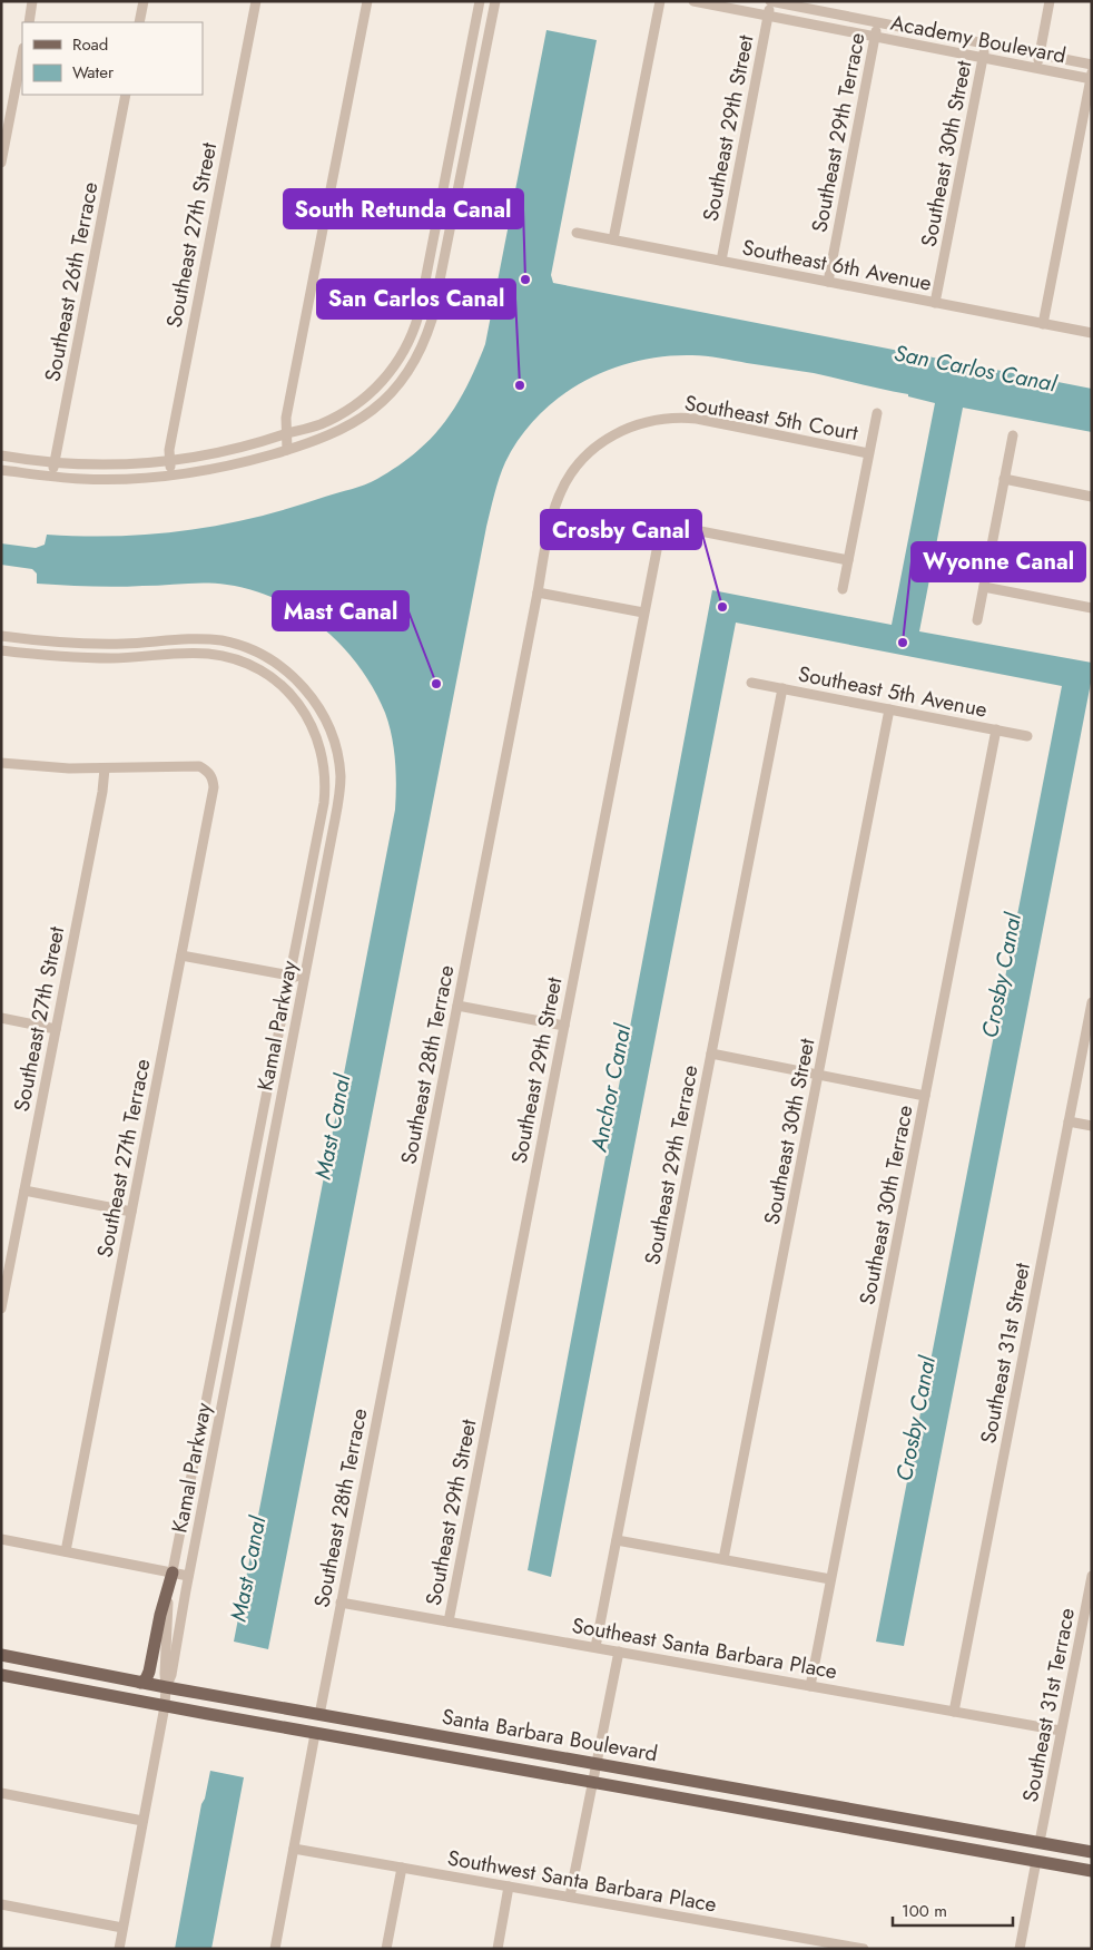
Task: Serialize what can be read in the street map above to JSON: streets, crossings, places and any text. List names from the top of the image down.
{
  "streets": {
    "main road": ["Santa Barbara Boulevard"],
    "street": [
      "Academy Boulevard",
      "Southeast 29th Street",
      "Southeast 29th Terrace",
      "Southeast 30th Street",
      "Southeast 27th Street",
      "Southeast 6th Avenue",
      "Southeast 26th Terrace",
      "Southeast 5th Court",
      "Southeast 5th Avenue",
      "Kamal Parkway",
      "Southeast 28th Terrace",
      "Southeast 27th Terrace",
      "Southeast 30th Terrace",
      "Southeast 31st Street",
      "Southeast Santa Barbara Place",
      "Southeast 31st Terrace",
      "Southwest Santa Barbara Place"
    ]
  },
  "crossings": [
    ["Academy Boulevard", "Southeast 29th Street"],
    ["Academy Boulevard", "Southeast 29th Terrace"],
    ["Academy Boulevard", "Southeast 30th Street"],
    ["Southeast 29th Street", "Southeast 6th Avenue"],
    ["Southeast 29th Street", "Southeast Santa Barbara Place"],
    ["Southeast 29th Terrace", "Southeast 6th Avenue"],
    ["Southeast 29th Terrace", "Southeast 5th Avenue"],
    ["Southeast 29th Terrace", "Southeast Santa Barbara Place"],
    ["Southeast 30th Street", "Southeast 6th Avenue"],
    ["Southeast 30th Street", "Southeast 5th Avenue"],
    ["Southeast 27th Street", "Southeast 27th Terrace"],
    ["Southeast 5th Court", "Southeast 28th Terrace"],
    ["Southeast 5th Avenue", "Southeast 30th Terrace"],
    ["Kamal Parkway", "Santa Barbara Boulevard"],
    ["Southeast 28th Terrace", "Southeast Santa Barbara Place"],
    ["Southeast 28th Terrace", "Santa Barbara Boulevard"],
    ["Southeast 30th Terrace", "Southeast Santa Barbara Place"],
    ["Southeast 31st Street", "Southeast Santa Barbara Place"],
    ["Southeast Santa Barbara Place", "Southeast 31st Terrace"],
    ["Southeast 31st Terrace", "Santa Barbara Boulevard"]
  ],
  "water": [
    "San Carlos Canal",
    "Crosby Canal",
    "Anchor Canal",
    "Mast Canal"
  ],
  "places": [
    "South Retunda Canal",
    "San Carlos Canal",
    "Crosby Canal",
    "Wyonne Canal",
    "Mast Canal"
  ],
  "legend": ["Road", "Water"],
  "scale_bar": "100 m"
}
